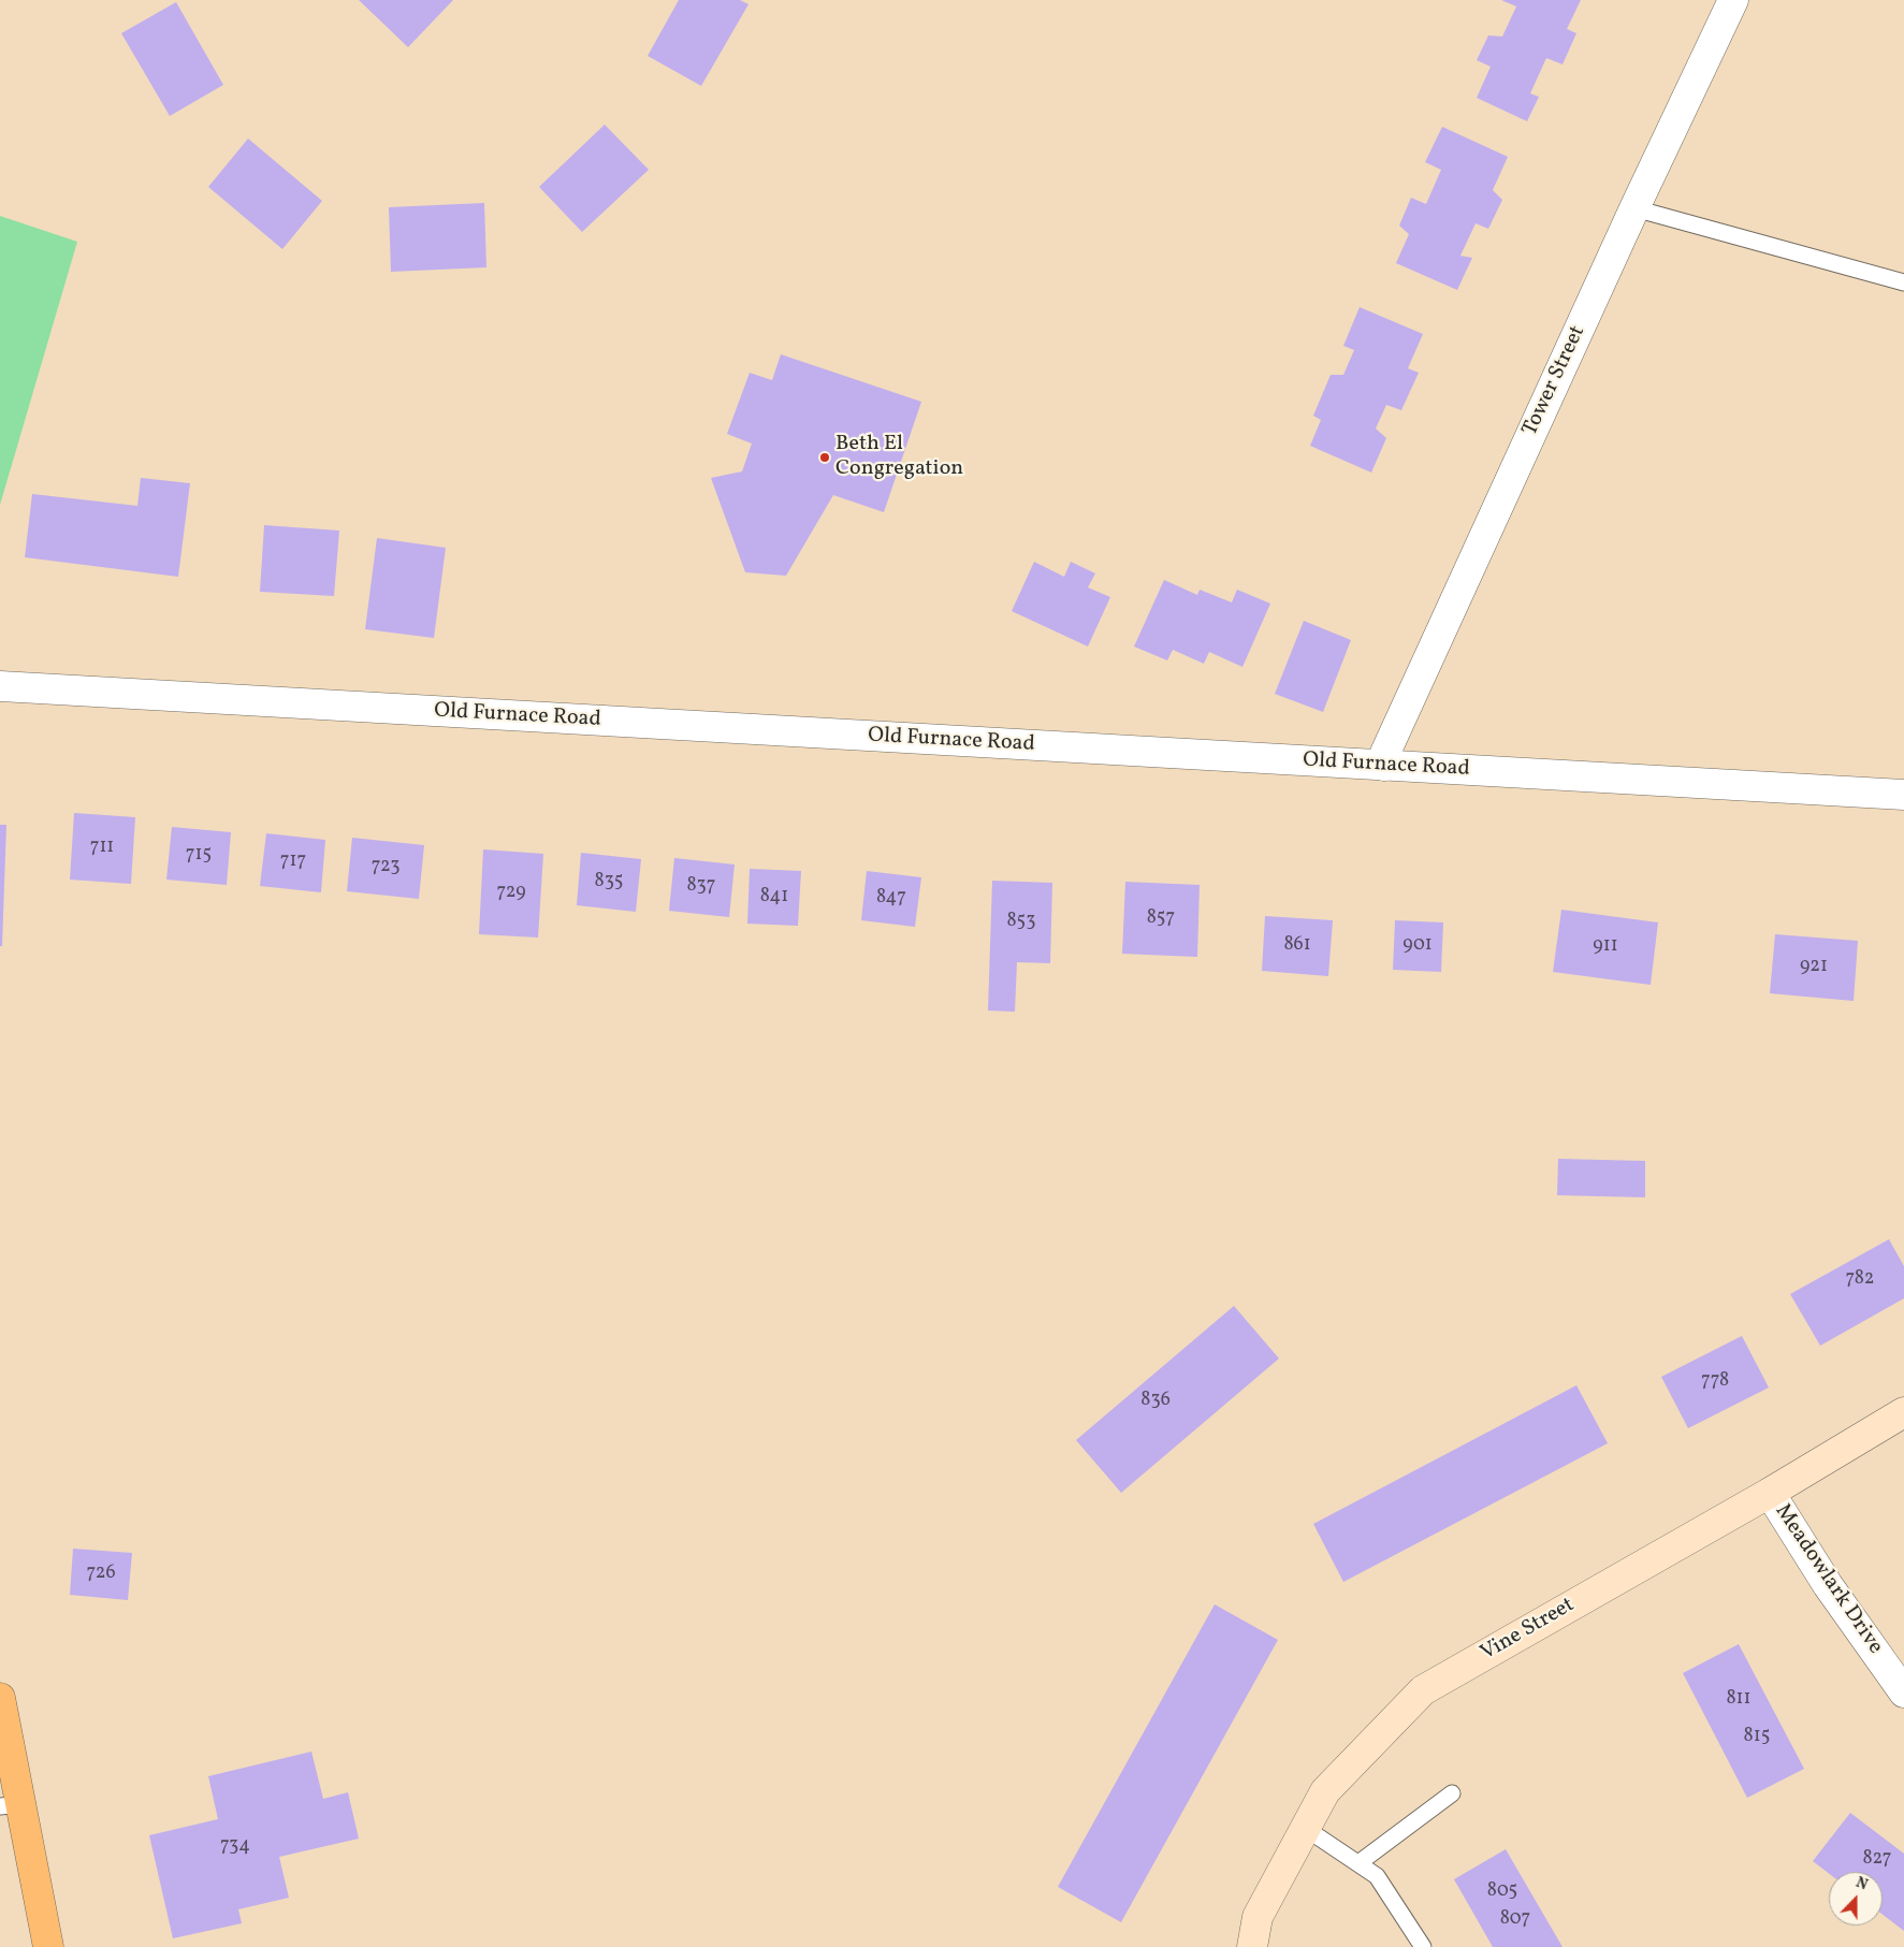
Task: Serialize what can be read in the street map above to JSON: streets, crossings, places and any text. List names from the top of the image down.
{
  "streets": {
    "main road": ["Vine Street"],
    "street": ["Tower Street", "Old Furnace Road", "Meadowlark Drive"]
  },
  "crossings": [
    ["Tower Street", "Old Furnace Road"],
    ["Meadowlark Drive", "Vine Street"]
  ],
  "places": ["Beth El Congregation"],
  "house_numbers": [
    "711",
    "715",
    "717",
    "723",
    "835",
    "837",
    "729",
    "841",
    "847",
    "857",
    "853",
    "861",
    "901",
    "911",
    "921",
    "782",
    "778",
    "836",
    "726",
    "811",
    "815",
    "734",
    "827",
    "805",
    "807"
  ],
  "north": "top"
}
